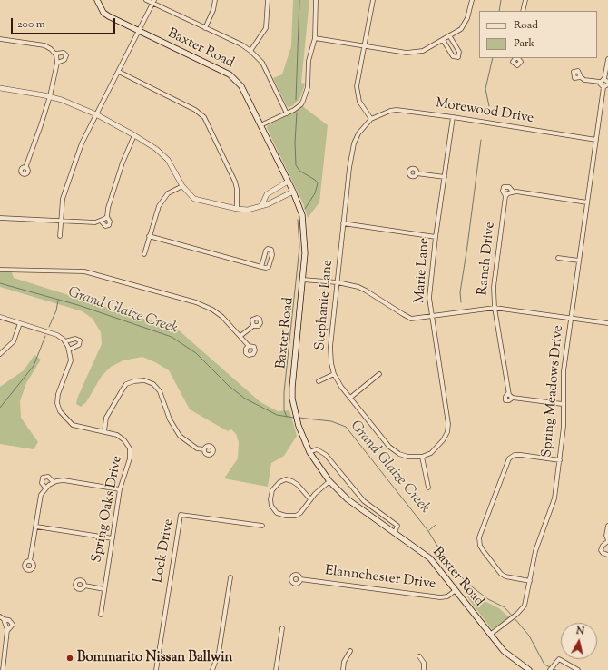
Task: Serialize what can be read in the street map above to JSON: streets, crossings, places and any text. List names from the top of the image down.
{
  "streets": {
    "main road": ["Baxter Road"],
    "street": [
      "Morewood Drive",
      "Ranch Drive",
      "Marie Lane",
      "Stephanie Lane",
      "Spring Meadows Drive",
      "Spring Oaks Drive",
      "Lock Drive",
      "Elannchester Drive"
    ]
  },
  "crossings": [
    ["Baxter Road", "Spring Meadows Drive"],
    ["Baxter Road", "Elannchester Drive"],
    ["Morewood Drive", "Marie Lane"],
    ["Morewood Drive", "Stephanie Lane"],
    ["Morewood Drive", "Spring Meadows Drive"],
    ["Ranch Drive", "Spring Meadows Drive"],
    ["Marie Lane", "Stephanie Lane"]
  ],
  "water": ["Grand Glaize Creek"],
  "places": ["Bommarito Nissan Ballwin"],
  "legend": ["Road", "Park"],
  "scale_bar": "200 m",
  "north": "top"
}
